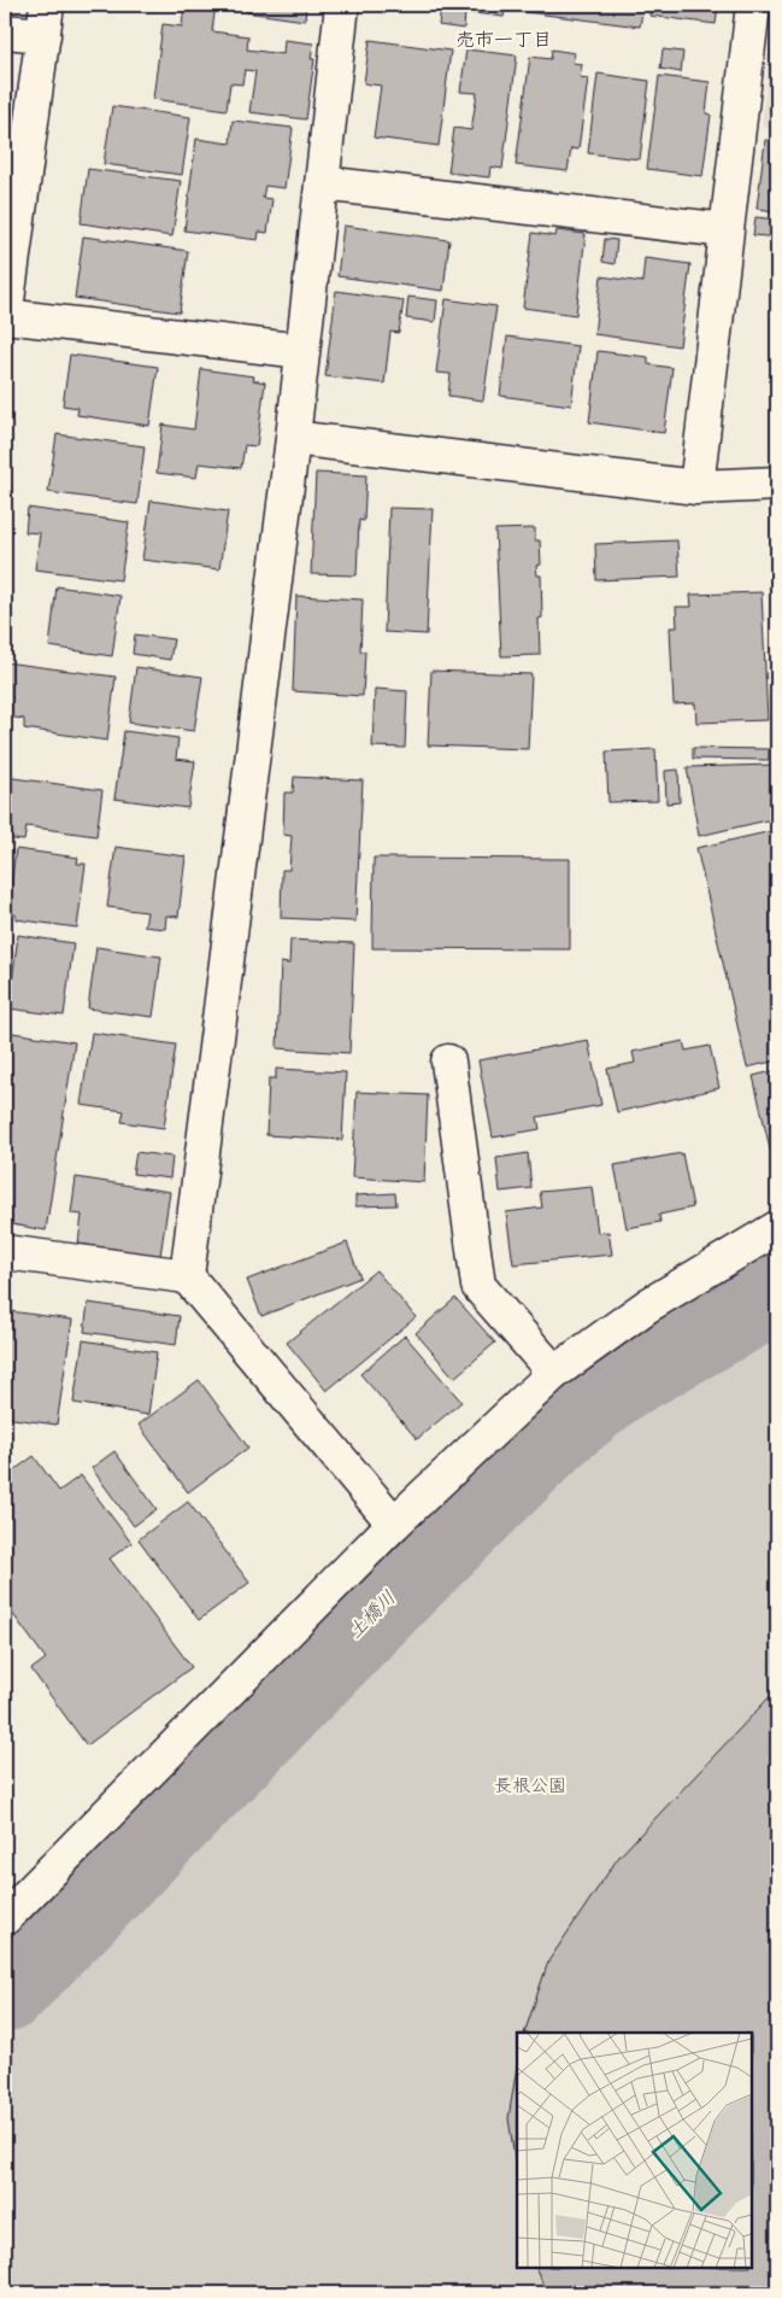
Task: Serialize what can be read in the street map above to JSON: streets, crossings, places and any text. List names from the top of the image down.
{
  "districts": ["売市一丁目"],
  "water": ["土橋川"],
  "parks": ["長根公園"]
}
